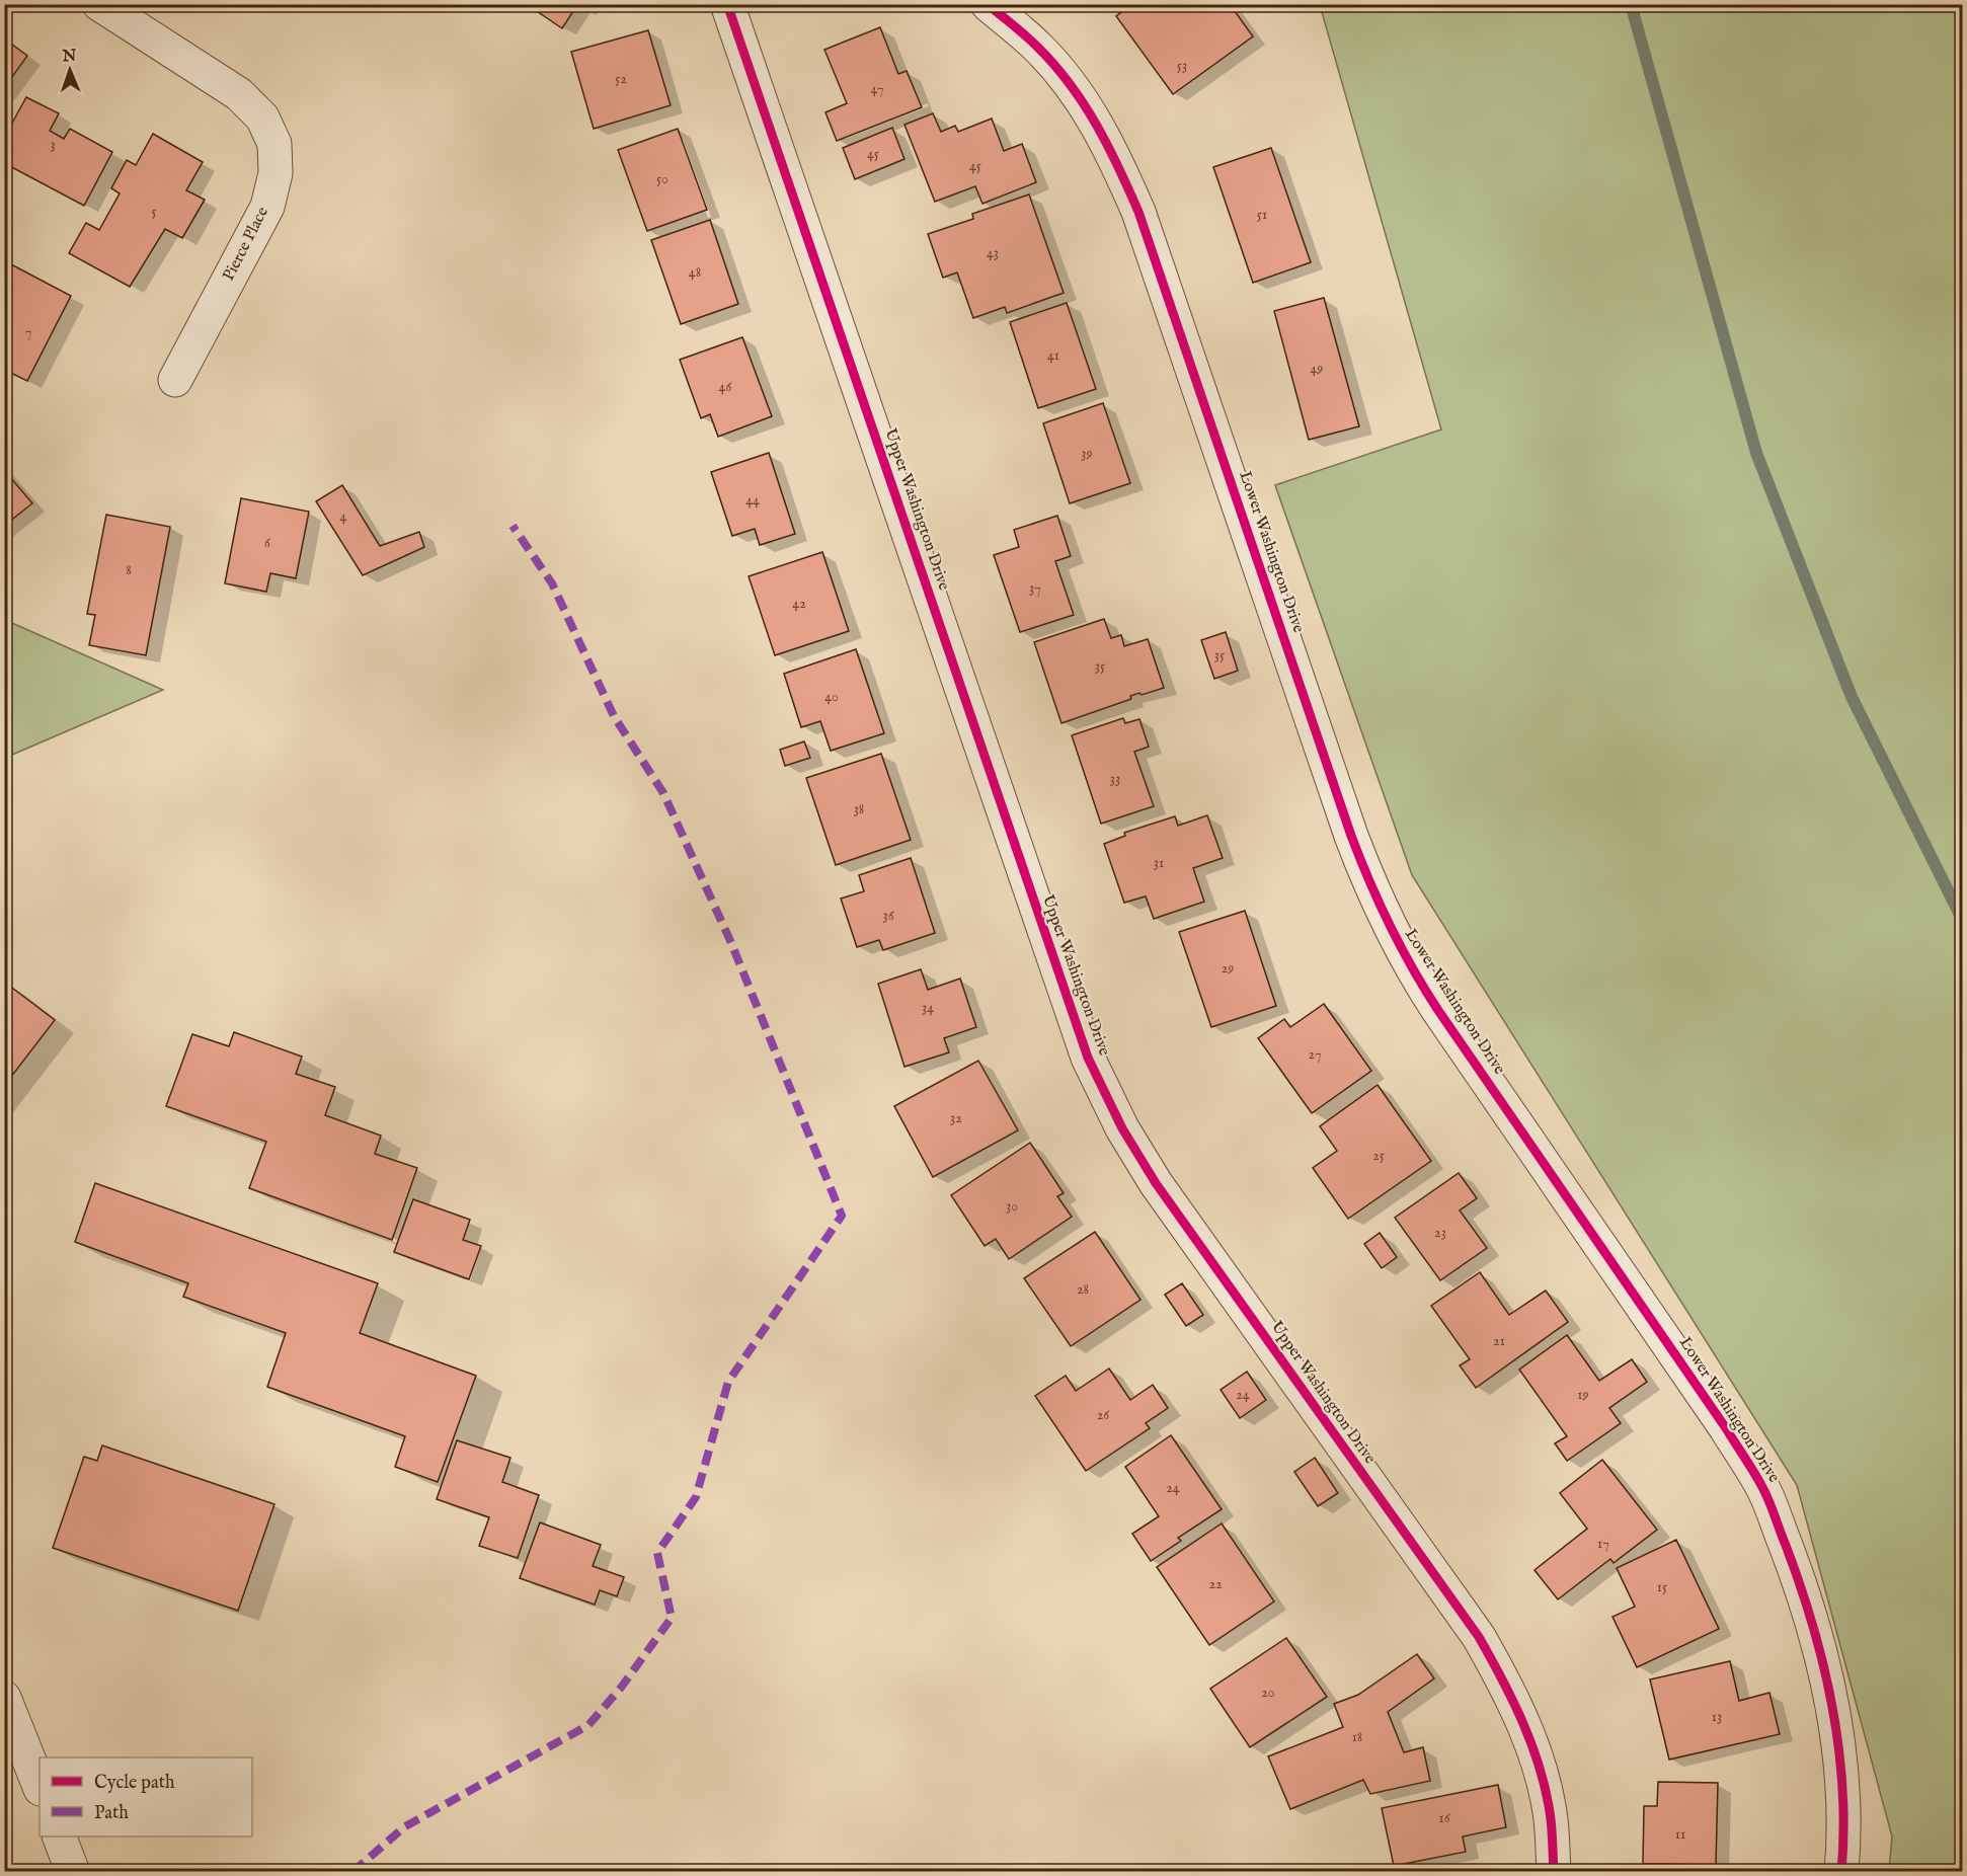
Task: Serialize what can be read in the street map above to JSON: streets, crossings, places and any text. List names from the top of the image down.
{
  "streets": {
    "street": ["Pierce Place", "Upper Washington Drive", "Lower Washington Drive"]
  },
  "house_numbers": [
    "53",
    "52",
    "47",
    "3",
    "45",
    "45",
    "50",
    "5",
    "51",
    "43",
    "48",
    "7",
    "41",
    "49",
    "46",
    "39",
    "44",
    "4",
    "6",
    "8",
    "37",
    "42",
    "35",
    "35",
    "40",
    "33",
    "38",
    "31",
    "36",
    "29",
    "34",
    "27",
    "32",
    "25",
    "30",
    "23",
    "28",
    "21",
    "24",
    "19",
    "26",
    "24",
    "17",
    "22",
    "15",
    "20",
    "13",
    "18",
    "16",
    "11"
  ],
  "legend": ["Cycle path", "Path"],
  "north": "top"
}
